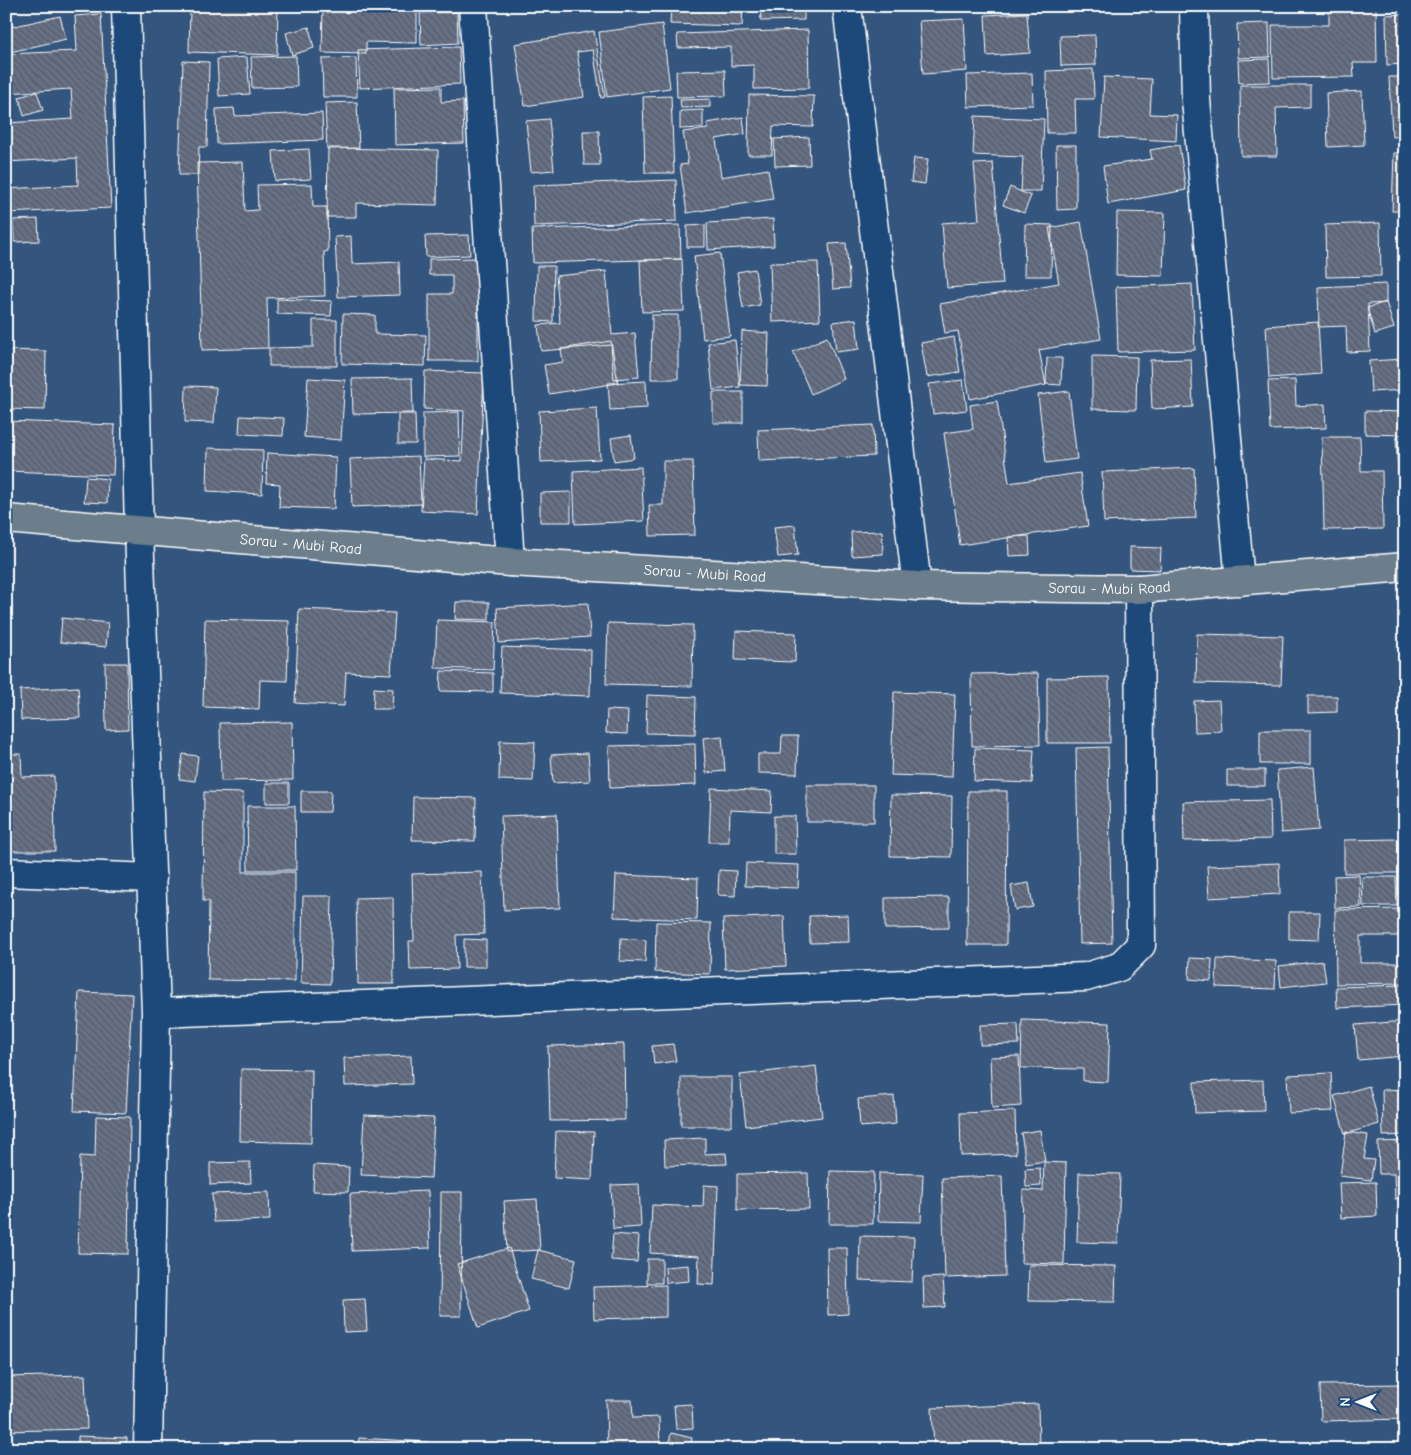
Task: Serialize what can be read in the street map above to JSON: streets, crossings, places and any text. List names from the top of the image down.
{
  "streets": {
    "main road": ["Sorau - Mubi Road"]
  },
  "north": "left"
}
